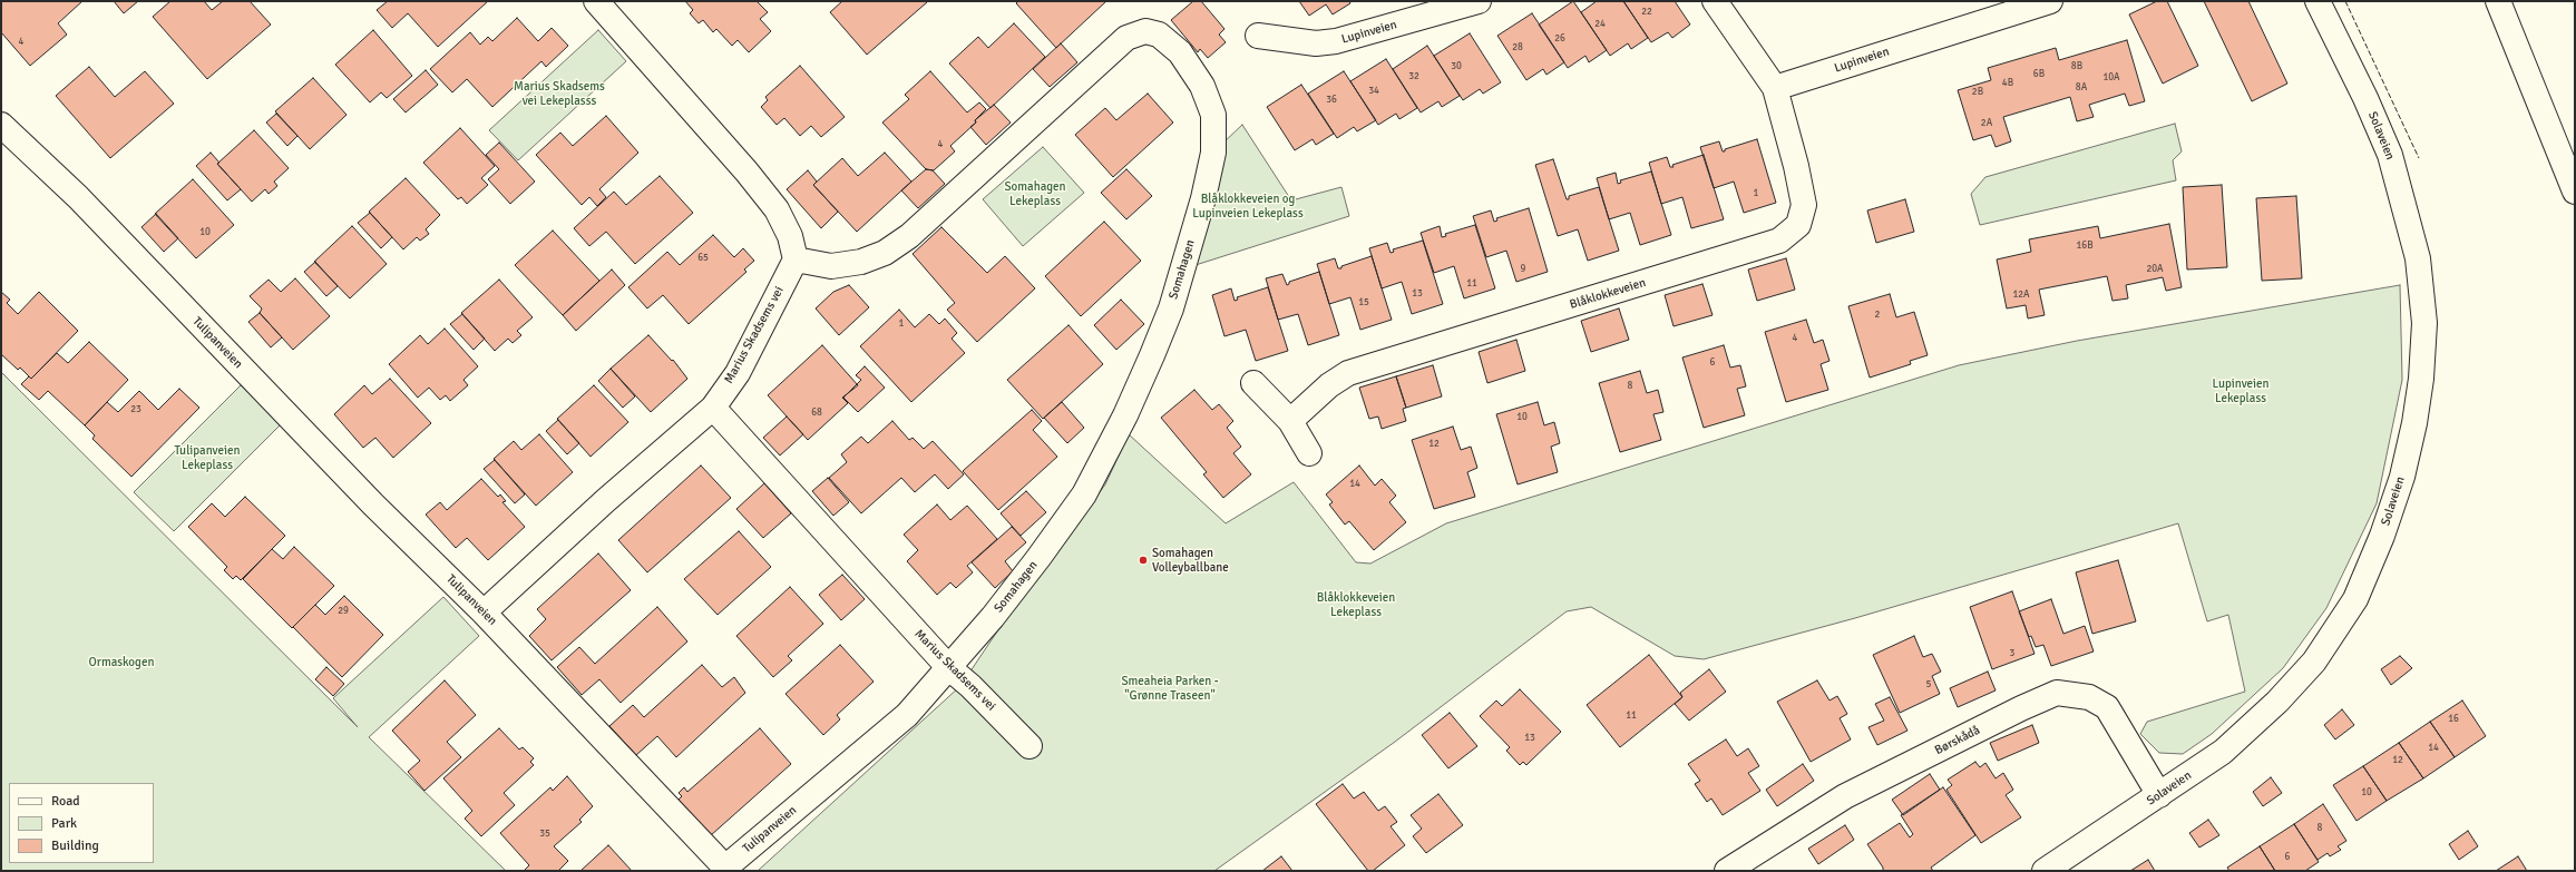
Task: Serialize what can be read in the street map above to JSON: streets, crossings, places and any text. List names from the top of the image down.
{
  "streets": {
    "main road": [
      "Lupinveien",
      "Solaveien",
      "Somahagen",
      "Blåklokkeveien",
      "Marius Skadsems vei",
      "Tulipanveien",
      "Børskådå"
    ]
  },
  "crossings": [
    ["Lupinveien", "Blåklokkeveien"],
    ["Solaveien", "Børskådå"],
    ["Somahagen", "Marius Skadsems vei"],
    ["Somahagen", "Tulipanveien"],
    ["Marius Skadsems vei", "Tulipanveien"]
  ],
  "parks": [
    "Marius Skadsems vei Lekeplasss",
    "Somahagen Lekeplass",
    "Blåklokkeveien og Lupinveien Lekeplass",
    "Lupinveien Lekeplass",
    "Tulipanveien Lekeplass",
    "Blåklokkeveien Lekeplass",
    "Ormaskogen",
    "Smeaheia Parken - \"Grønne Traseen\""
  ],
  "places": ["Somahagen Volleyballbane"],
  "house_numbers": [
    "22",
    "24",
    "26",
    "4",
    "28",
    "30",
    "8B",
    "6B",
    "32",
    "10A",
    "4B",
    "8A",
    "34",
    "2B",
    "36",
    "2A",
    "4",
    "1",
    "10",
    "16B",
    "65",
    "9",
    "20A",
    "11",
    "13",
    "12A",
    "15",
    "2",
    "1",
    "4",
    "6",
    "8",
    "23",
    "68",
    "10",
    "12",
    "14",
    "29",
    "3",
    "5",
    "11",
    "16",
    "13",
    "14",
    "12",
    "10",
    "8",
    "35",
    "6"
  ],
  "legend": ["Road", "Park", "Building"]
}
